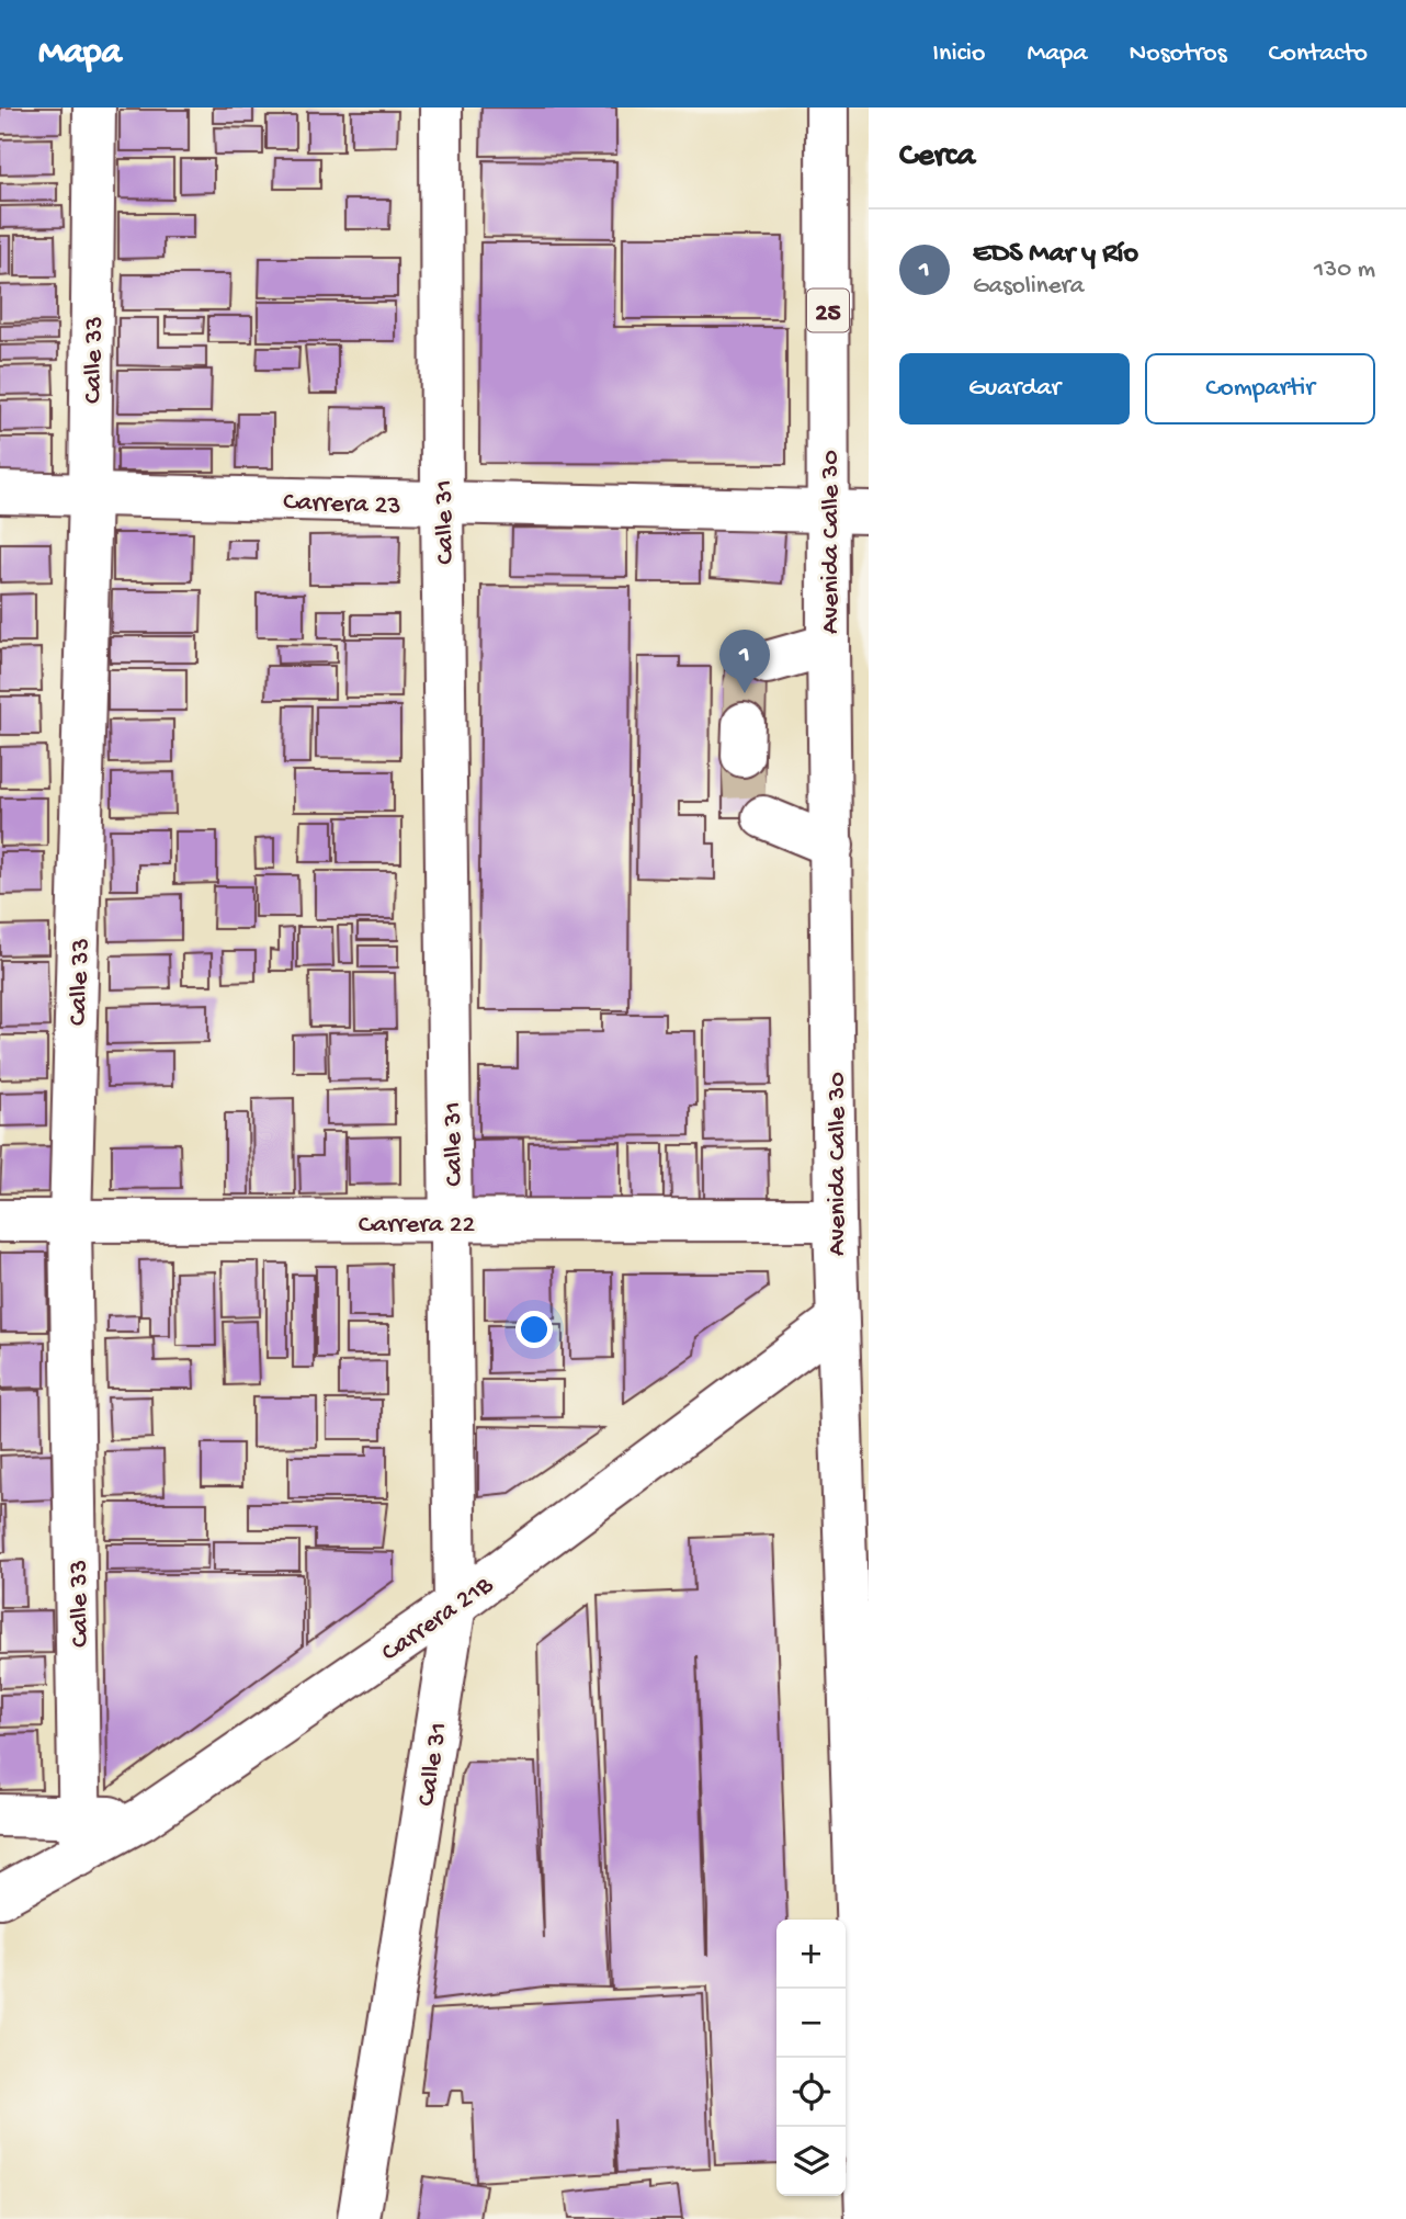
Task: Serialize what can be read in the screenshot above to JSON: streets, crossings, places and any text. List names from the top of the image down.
{
  "streets": {
    "main road": [
      "25",
      "Calle 33",
      "Carrera 23",
      "Calle 31",
      "Avenida Calle 30",
      "Carrera 22",
      "Carrera 21B"
    ]
  },
  "crossings": [
    ["Calle 33", "Carrera 23"],
    ["Calle 33", "Carrera 22"],
    ["Calle 33", "Carrera 21B"],
    ["Carrera 23", "Calle 31"],
    ["Carrera 23", "Avenida Calle 30"],
    ["Calle 31", "Carrera 22"],
    ["Calle 31", "Carrera 21B"],
    ["Avenida Calle 30", "Carrera 22"],
    ["Avenida Calle 30", "Carrera 21B"]
  ],
  "page": {
    "header": "Mapa",
    "nav": [
      "Inicio",
      "Mapa",
      "Nosotros",
      "Contacto"
    ],
    "heading": "Cerca",
    "list": [
      {
        "mark": "1",
        "name": "EDS Mar y Río",
        "note": "Gasolinera",
        "value": "130 m"
      }
    ],
    "buttons": ["Guardar", "Compartir"],
    "pins": "1",
    "map_buttons": ["+", "−"]
  }
}
